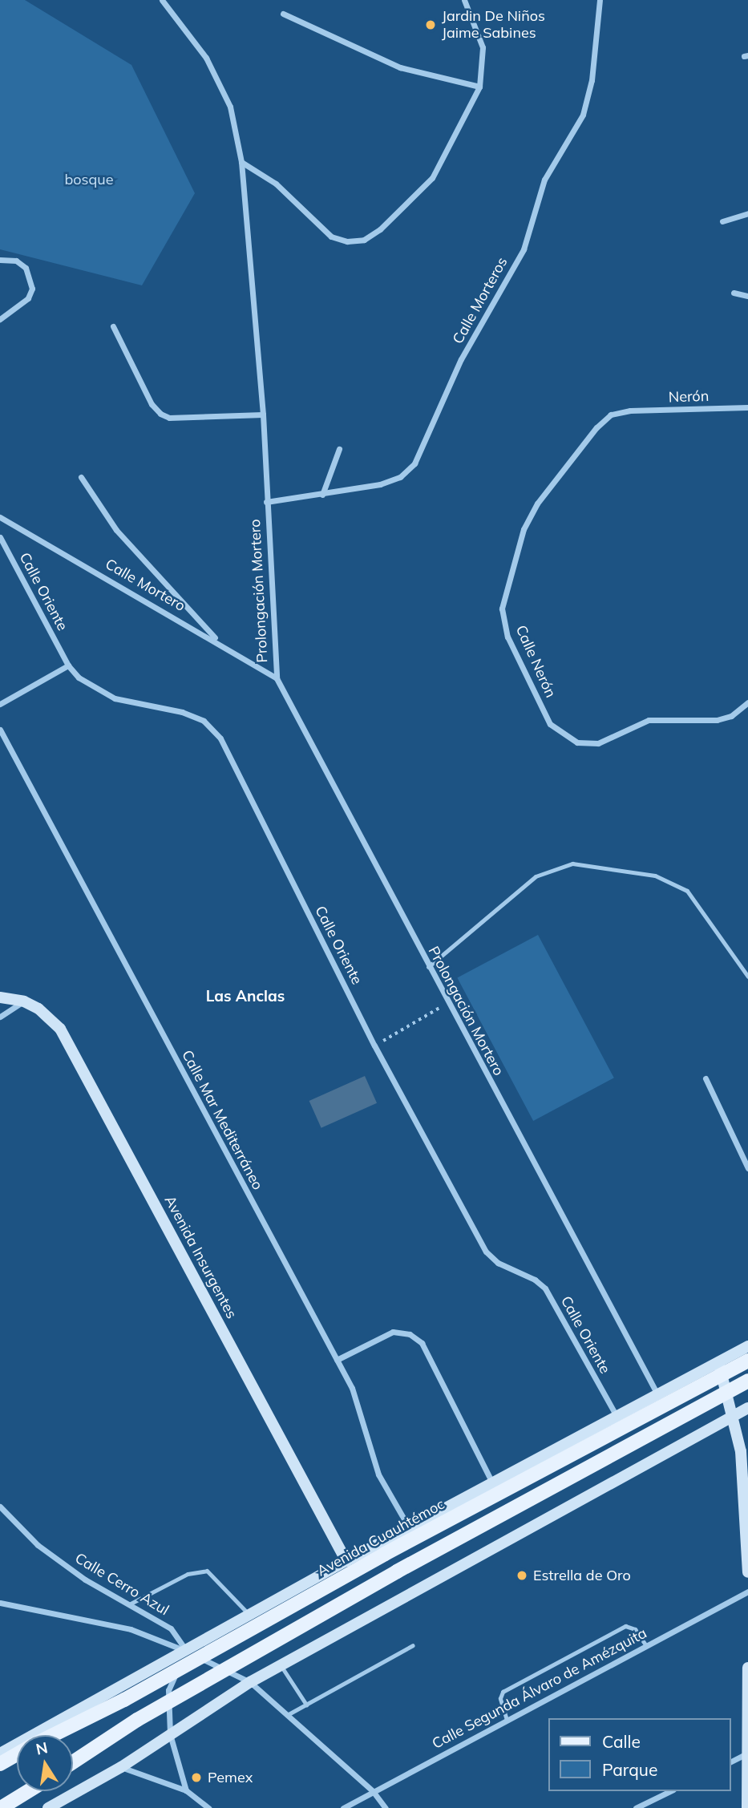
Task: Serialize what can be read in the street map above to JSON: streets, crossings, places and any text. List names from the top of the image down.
{
  "streets": {
    "main road": ["Avenida Cuauhtémoc"],
    "street": [
      "Calle Morteros",
      "Nerón",
      "Calle Mortero",
      "Prolongación Mortero",
      "Calle Oriente",
      "Calle Nerón",
      "Calle Mar Mediterráneo",
      "Avenida Insurgentes",
      "Calle Cerro Azul",
      "Calle Segunda Álvaro de Amézquita"
    ]
  },
  "crossings": [
    ["Calle Morteros", "Prolongación Mortero"],
    ["Nerón", "Calle Nerón"],
    ["Calle Mortero", "Prolongación Mortero"],
    ["Calle Cerro Azul", "Calle Segunda Álvaro de Amézquita"]
  ],
  "districts": ["Las Anclas"],
  "parks": ["bosque"],
  "places": ["Jardin De Niños Jaime Sabines", "Estrella de Oro", "Pemex"],
  "legend": ["Calle", "Parque"],
  "north": "top"
}
